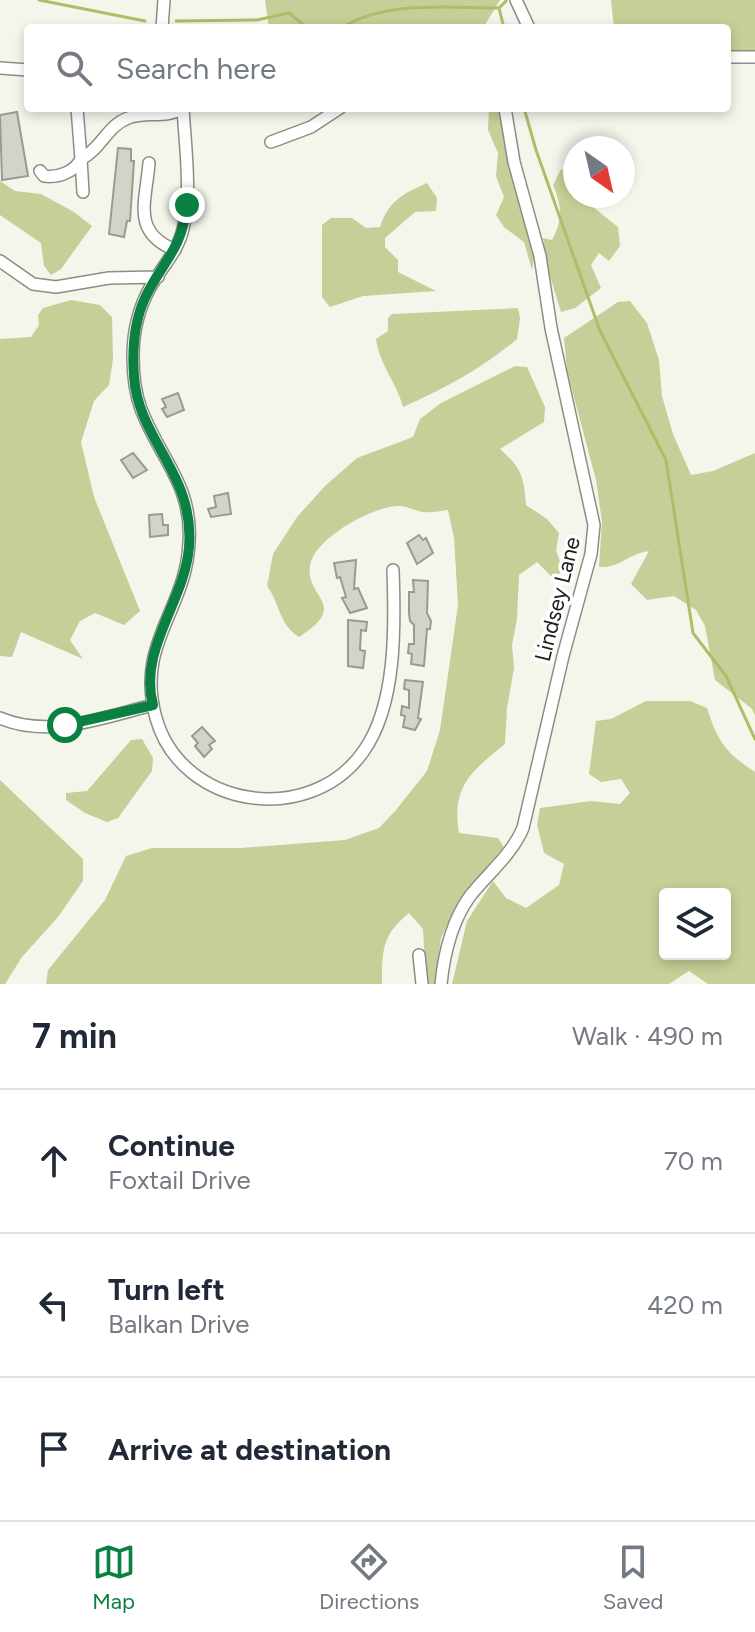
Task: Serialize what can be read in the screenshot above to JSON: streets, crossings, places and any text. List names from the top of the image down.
{
  "streets": {
    "street": ["Lindsey Lane"]
  },
  "north": "bottom right",
  "page": {
    "search": "Search here",
    "heading": ["7 min", "Walk · 490 m"],
    "list": [
      ["Continue", "Foxtail Drive", "70 m"],
      ["Turn left", "Balkan Drive", "420 m"],
      "Arrive at destination"
    ],
    "nav": ["Map", "Directions", "Saved"]
  }
}
